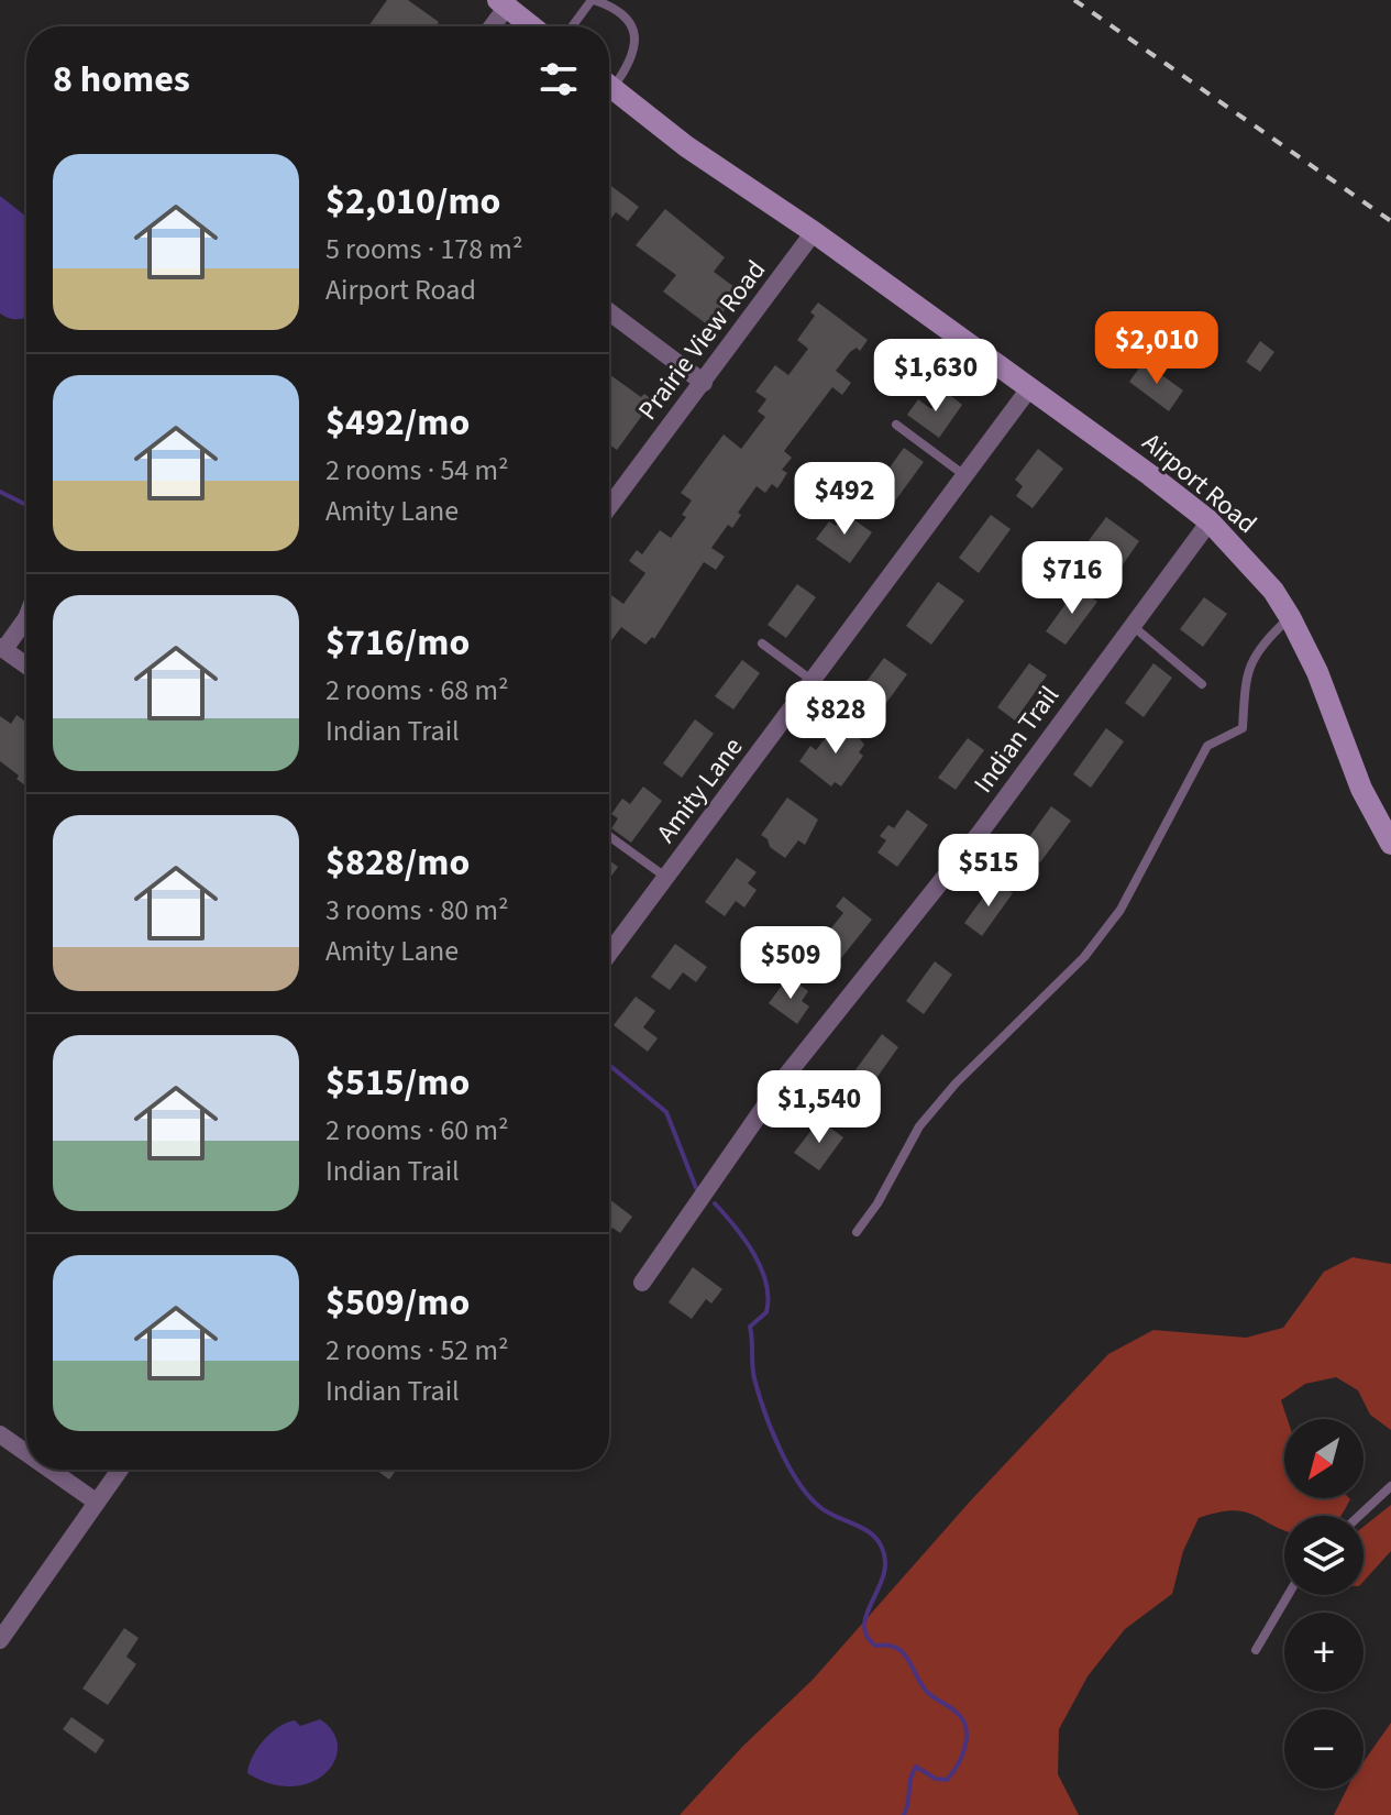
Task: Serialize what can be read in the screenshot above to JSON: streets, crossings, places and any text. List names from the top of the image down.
{
  "streets": {
    "street": [
      "Prairie View Road",
      "Airport Road",
      "Indian Trail",
      "Amity Lane"
    ]
  },
  "crossings": [
    ["Prairie View Road", "Airport Road"],
    ["Airport Road", "Indian Trail"],
    ["Airport Road", "Amity Lane"]
  ],
  "north": "bottom left",
  "page": {
    "heading": "8 homes",
    "list": [
      {
        "name": "$2,010/mo",
        "note": "5 rooms · 178 m² · Airport Road"
      },
      {
        "name": "$492/mo",
        "note": "2 rooms · 54 m² · Amity Lane"
      },
      {
        "name": "$716/mo",
        "note": "2 rooms · 68 m² · Indian Trail"
      },
      {
        "name": "$828/mo",
        "note": "3 rooms · 80 m² · Amity Lane"
      },
      {
        "name": "$515/mo",
        "note": "2 rooms · 60 m² · Indian Trail"
      },
      {
        "name": "$509/mo",
        "note": "2 rooms · 52 m² · Indian Trail"
      }
    ],
    "price": [
      "$2,010",
      "$1,630",
      "$492",
      "$716",
      "$828",
      "$515",
      "$509",
      "$1,540"
    ],
    "map_buttons": ["+", "−"]
  }
}
